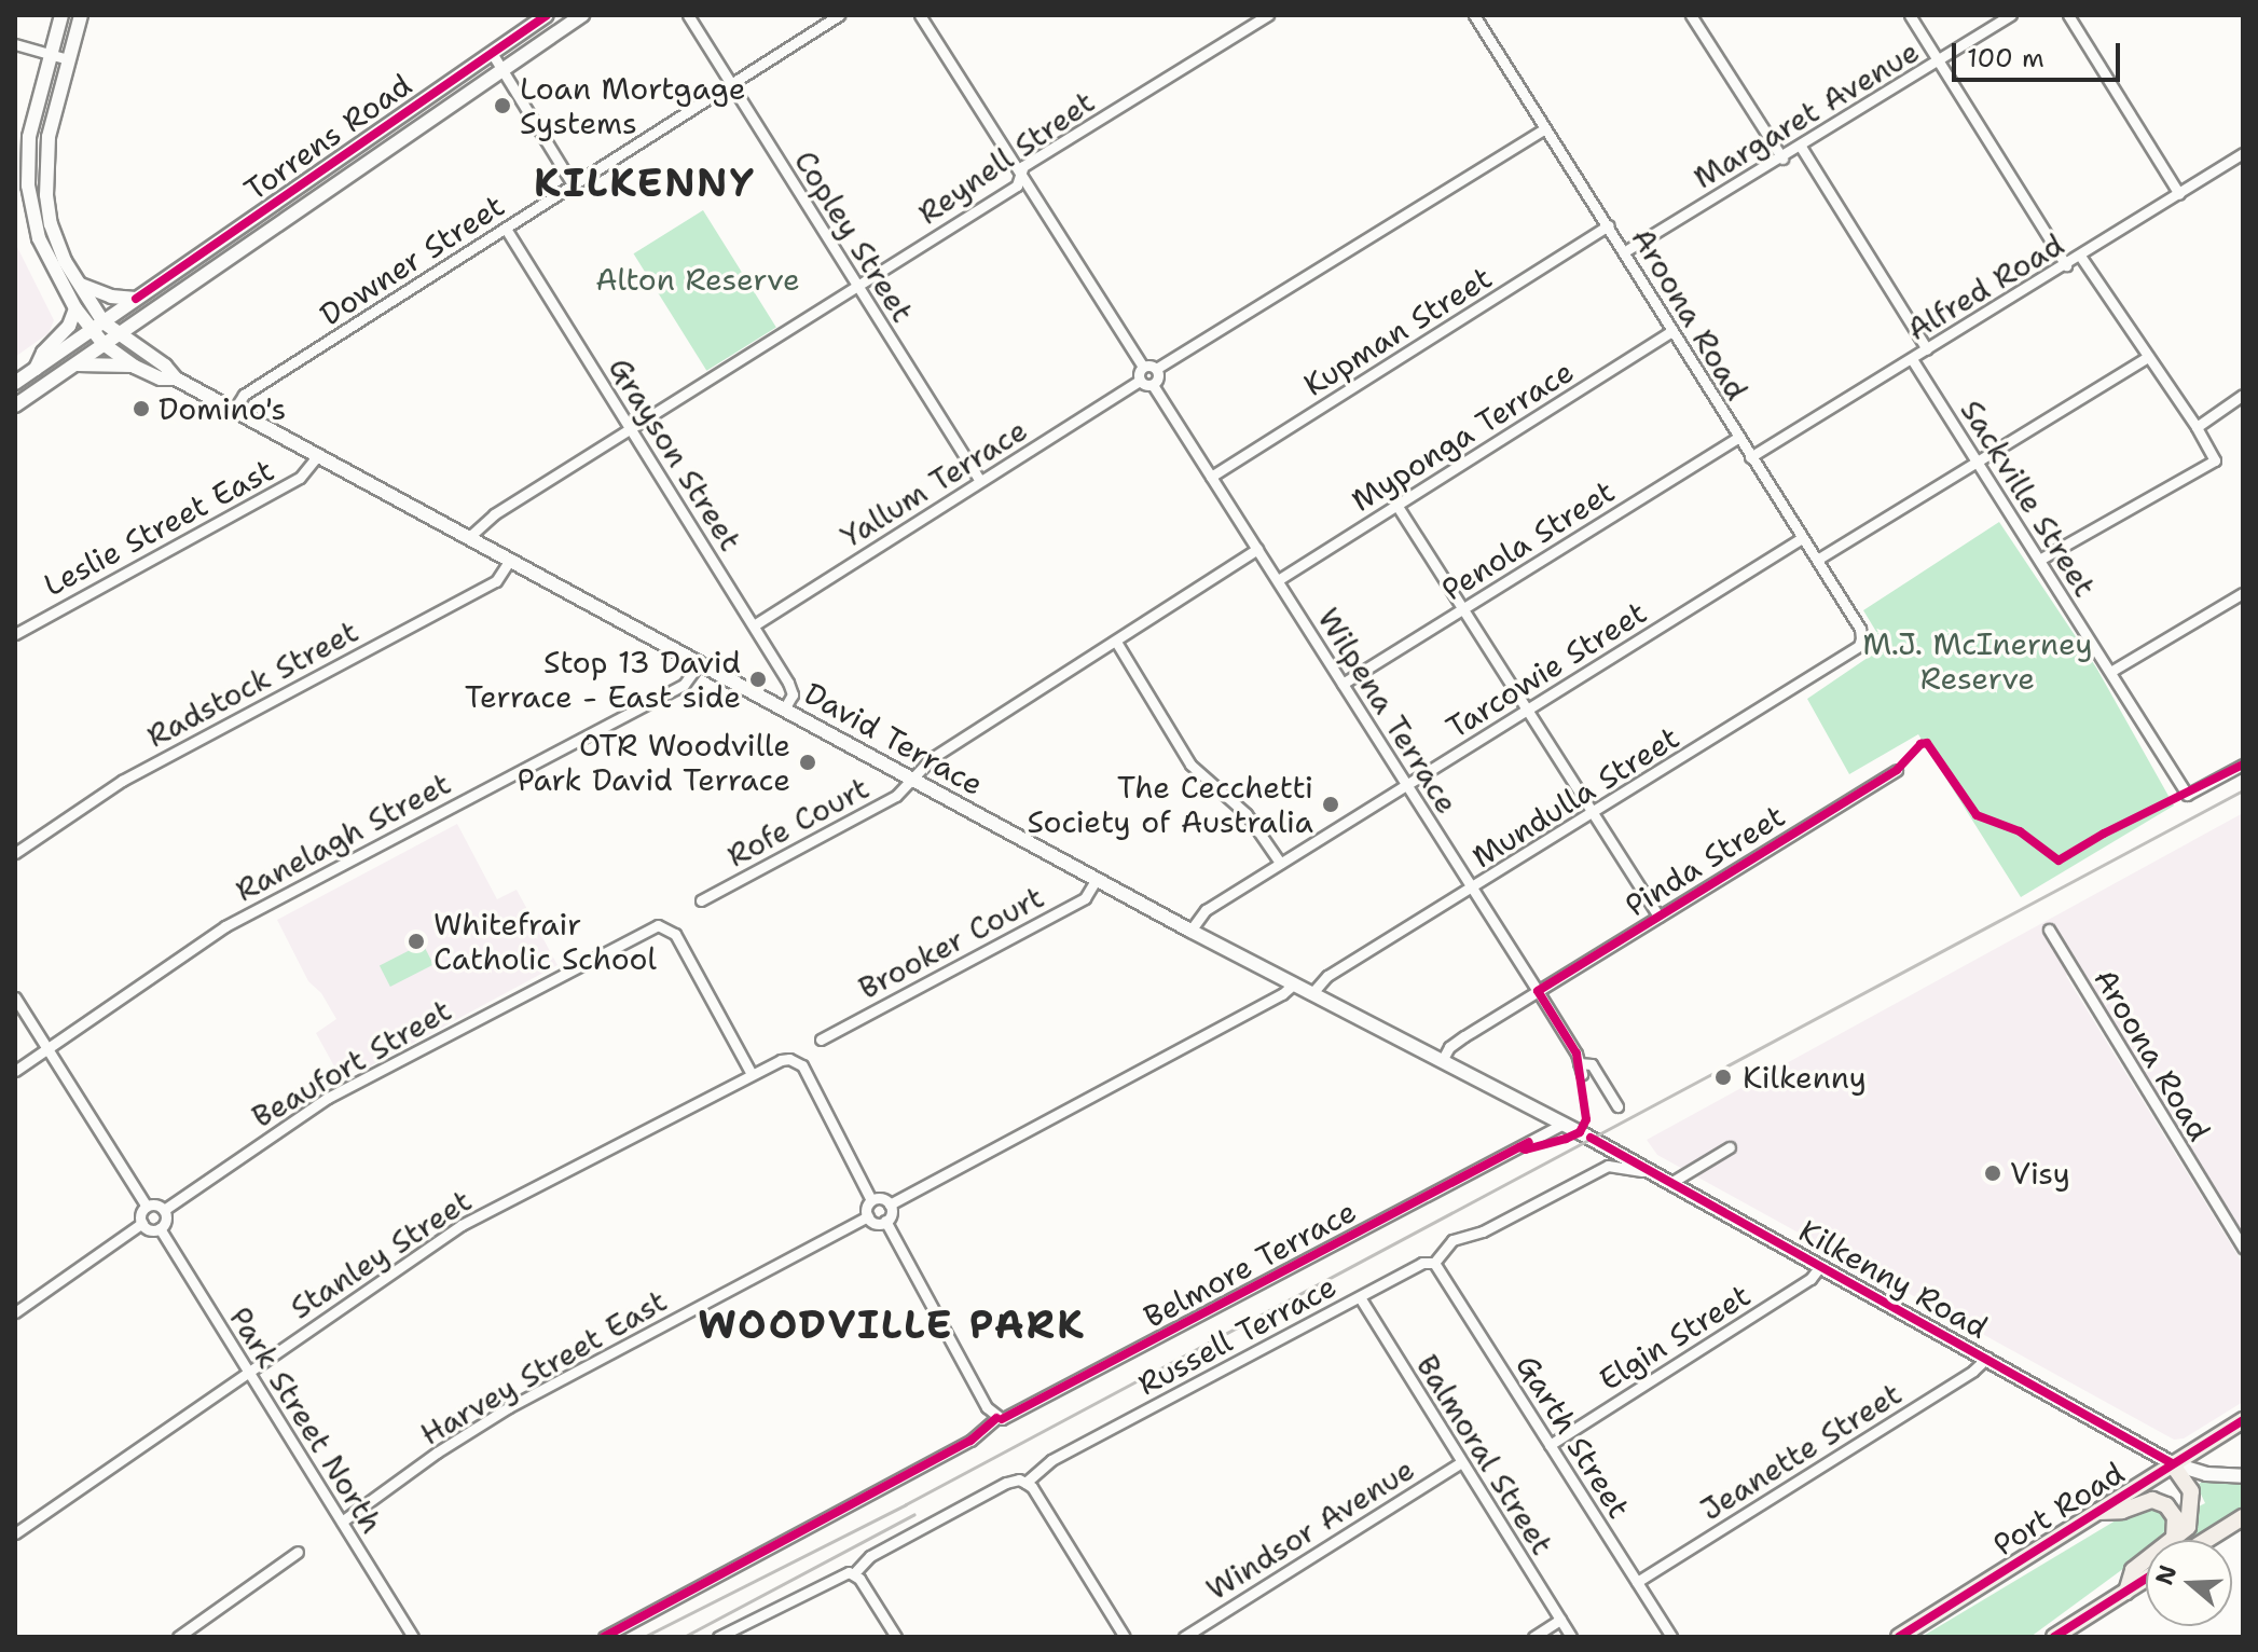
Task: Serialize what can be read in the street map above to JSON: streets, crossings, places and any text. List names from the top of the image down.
{
  "streets": {
    "highway": ["Port Road"],
    "main road": ["Torrens Road", "David Terrace", "Kilkenny Road"],
    "street": [
      "Margaret Avenue",
      "Reynell Street",
      "Copley Street",
      "Downer Street",
      "Alfred Road",
      "Aroona Road",
      "Kupman Street",
      "Myponga Terrace",
      "Grayson Street",
      "Yallum Terrace",
      "Sackville Street",
      "Leslie Street East",
      "Penola Street",
      "Tarcowie Street",
      "Radstock Street",
      "Wilpena Terrace",
      "Mundulla Street",
      "Rofe Court",
      "Ranelagh Street",
      "Pinda Street",
      "Brooker Court",
      "Beaufort Street",
      "Stanley Street",
      "Belmore Terrace",
      "Russell Terrace",
      "Elgin Street",
      "Harvey Street East",
      "Park Street North",
      "Garth Street",
      "Jeanette Street",
      "Balmoral Street",
      "Windsor Avenue"
    ]
  },
  "crossings": [
    ["Margaret Avenue", "Aroona Road"],
    ["Torrens Road", "David Terrace"],
    ["Reynell Street", "Copley Street"],
    ["Reynell Street", "Grayson Street"],
    ["Reynell Street", "David Terrace"],
    ["Copley Street", "Downer Street"],
    ["Copley Street", "Yallum Terrace"],
    ["Downer Street", "Grayson Street"],
    ["Downer Street", "David Terrace"],
    ["Alfred Road", "Aroona Road"],
    ["Alfred Road", "Sackville Street"],
    ["Aroona Road", "Kupman Street"],
    ["Aroona Road", "Myponga Terrace"],
    ["Aroona Road", "Penola Street"],
    ["Aroona Road", "Tarcowie Street"],
    ["Aroona Road", "Mundulla Street"],
    ["Kupman Street", "Wilpena Terrace"],
    ["Myponga Terrace", "Wilpena Terrace"],
    ["Grayson Street", "Yallum Terrace"],
    ["Grayson Street", "David Terrace"],
    ["Leslie Street East", "David Terrace"],
    ["Penola Street", "Wilpena Terrace"],
    ["Tarcowie Street", "Wilpena Terrace"],
    ["Tarcowie Street", "David Terrace"],
    ["Radstock Street", "David Terrace"],
    ["Wilpena Terrace", "Mundulla Street"],
    ["Wilpena Terrace", "Pinda Street"],
    ["David Terrace", "Mundulla Street"],
    ["David Terrace", "Rofe Court"],
    ["David Terrace", "Ranelagh Street"],
    ["David Terrace", "Pinda Street"],
    ["David Terrace", "Brooker Court"],
    ["David Terrace", "Belmore Terrace"],
    ["David Terrace", "Kilkenny Road"],
    ["Beaufort Street", "Stanley Street"],
    ["Beaufort Street", "Park Street North"],
    ["Stanley Street", "Harvey Street East"],
    ["Stanley Street", "Park Street North"],
    ["Kilkenny Road", "Russell Terrace"],
    ["Kilkenny Road", "Elgin Street"],
    ["Kilkenny Road", "Jeanette Street"],
    ["Kilkenny Road", "Port Road"],
    ["Russell Terrace", "Garth Street"],
    ["Russell Terrace", "Balmoral Street"],
    ["Elgin Street", "Garth Street"],
    ["Harvey Street East", "Park Street North"],
    ["Garth Street", "Jeanette Street"],
    ["Balmoral Street", "Windsor Avenue"]
  ],
  "districts": ["KILKENNY", "WOODVILLE PARK"],
  "parks": ["Alton Reserve", "M.J. McInerney Reserve"],
  "places": [
    "Loan Mortgage Systems",
    "Domino's",
    "Stop 13 David Terrace - East side",
    "OTR Woodville Park David Terrace",
    "The Cecchetti Society of Australia",
    "Whitefrair Catholic School",
    "Kilkenny",
    "Visy"
  ],
  "scale_bar": "100 m",
  "north": "left"
}
